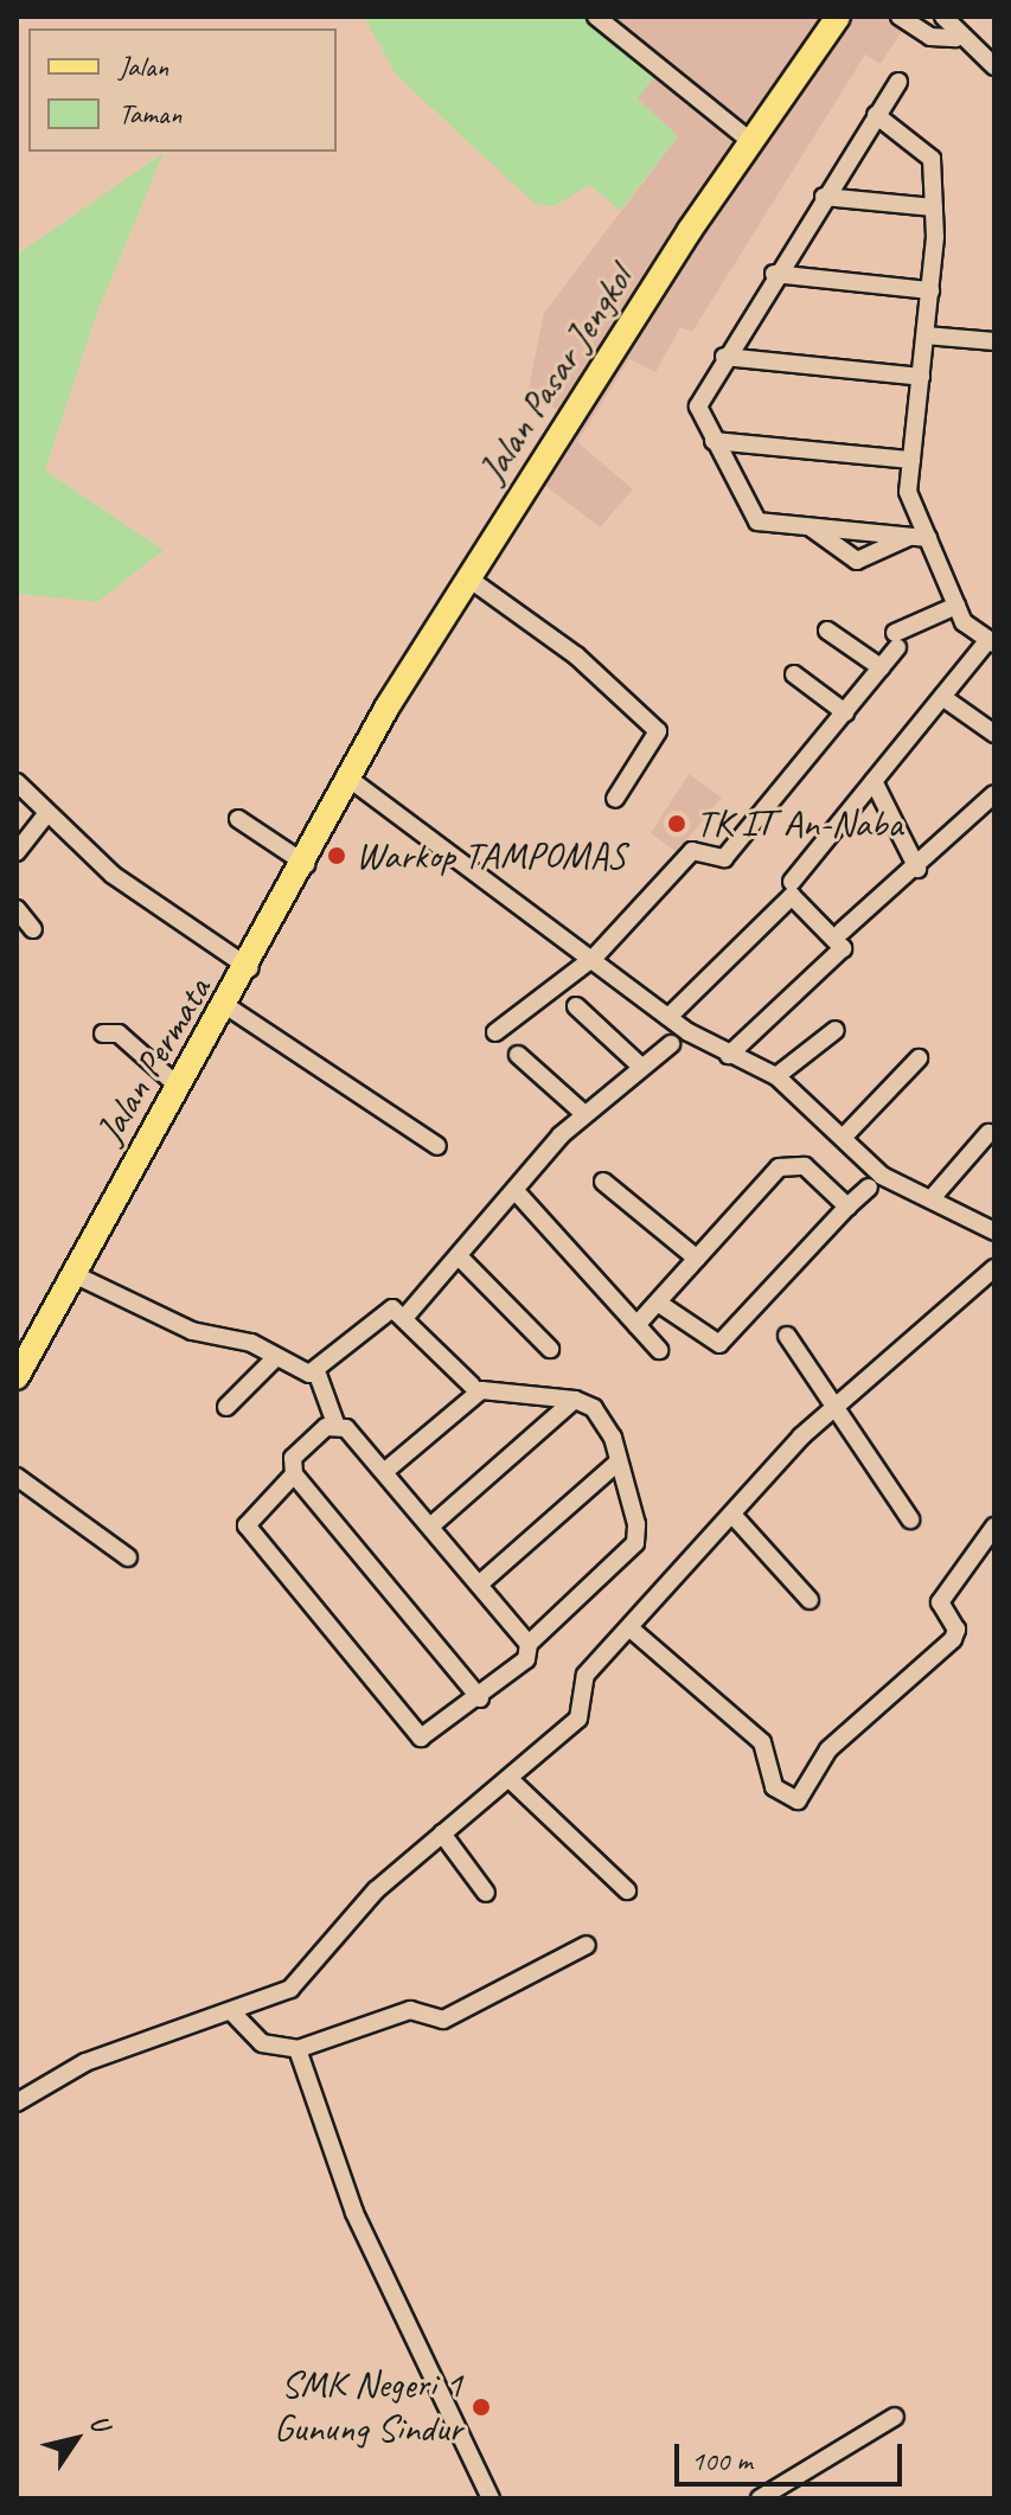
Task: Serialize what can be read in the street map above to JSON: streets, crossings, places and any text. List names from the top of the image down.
{
  "streets": {
    "main road": ["Jalan Pasar Jengkol", "Jalan Permata"]
  },
  "crossings": [
    ["Jalan Pasar Jengkol", "Jalan Permata"]
  ],
  "places": ["TK IT An-Naba", "Warkop TAMPOMAS", "SMK Negeri 1 Gunung Sindur"],
  "legend": ["Jalan", "Taman"],
  "scale_bar": "100 m",
  "north": "top right"
}
